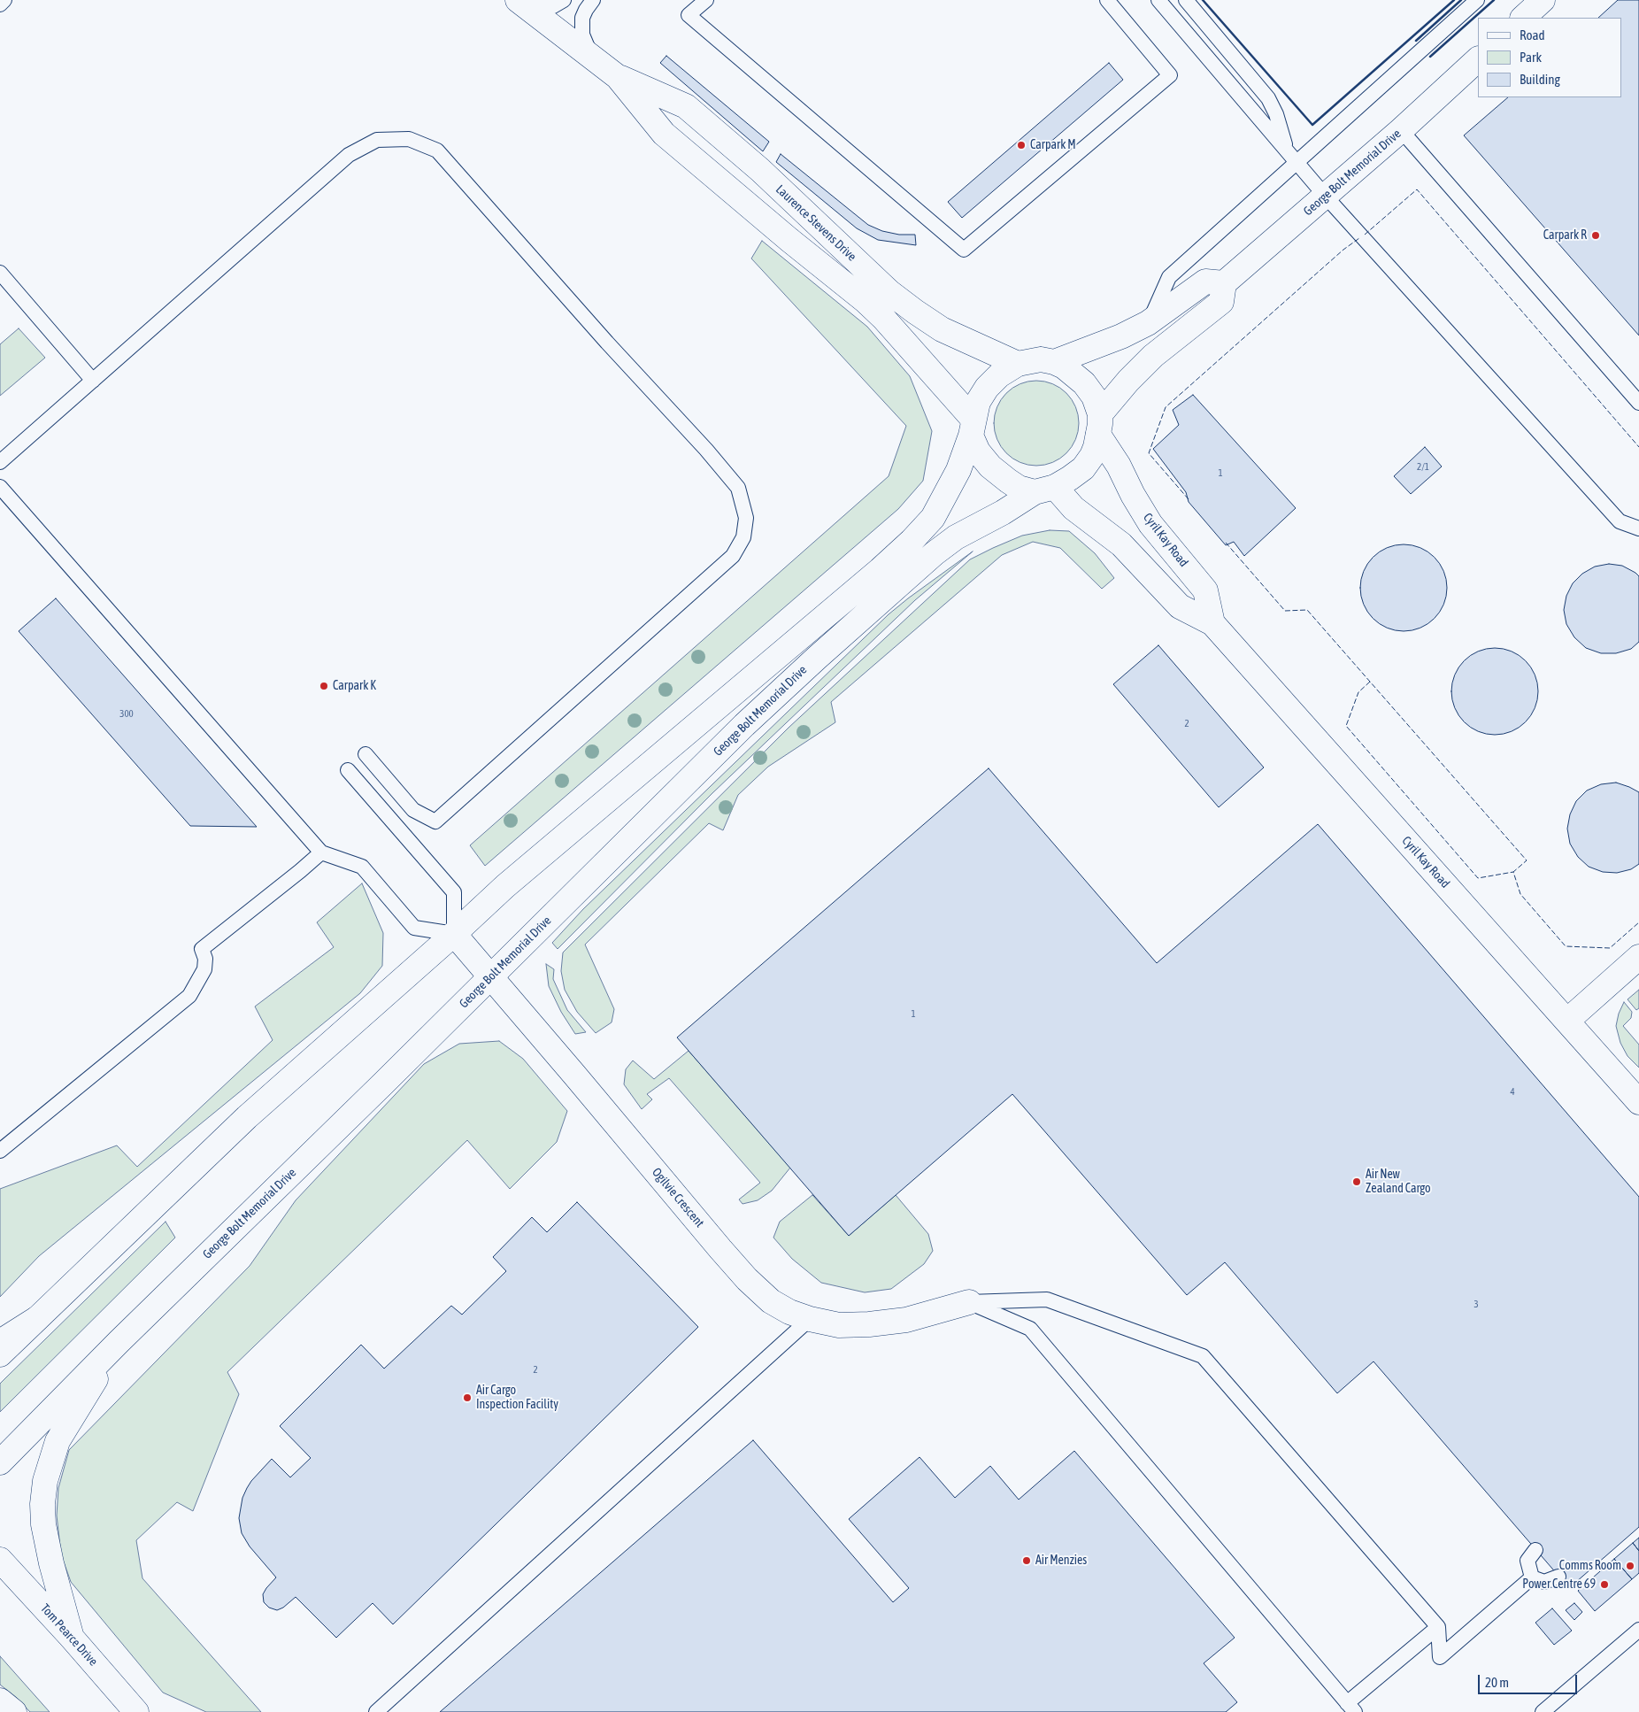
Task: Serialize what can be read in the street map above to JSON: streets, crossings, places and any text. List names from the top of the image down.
{
  "streets": {
    "street": [
      "George Bolt Memorial Drive",
      "Laurence Stevens Drive",
      "Cyril Kay Road",
      "Ogilvie Crescent",
      "Tom Pearce Drive"
    ]
  },
  "crossings": [
    ["George Bolt Memorial Drive", "Laurence Stevens Drive"],
    ["George Bolt Memorial Drive", "Cyril Kay Road"],
    ["George Bolt Memorial Drive", "Ogilvie Crescent"],
    ["Laurence Stevens Drive", "Cyril Kay Road"]
  ],
  "places": [
    "Carpark M",
    "Carpark R",
    "Carpark K",
    "Air New Zealand Cargo",
    "Air Cargo Inspection Facility",
    "Air Menzies",
    "Comms Room",
    "Power Centre 69"
  ],
  "house_numbers": [
    "2/1",
    "1",
    "300",
    "2",
    "1",
    "4",
    "3",
    "2"
  ],
  "legend": ["Road", "Park", "Building"],
  "scale_bar": "20 m"
}
